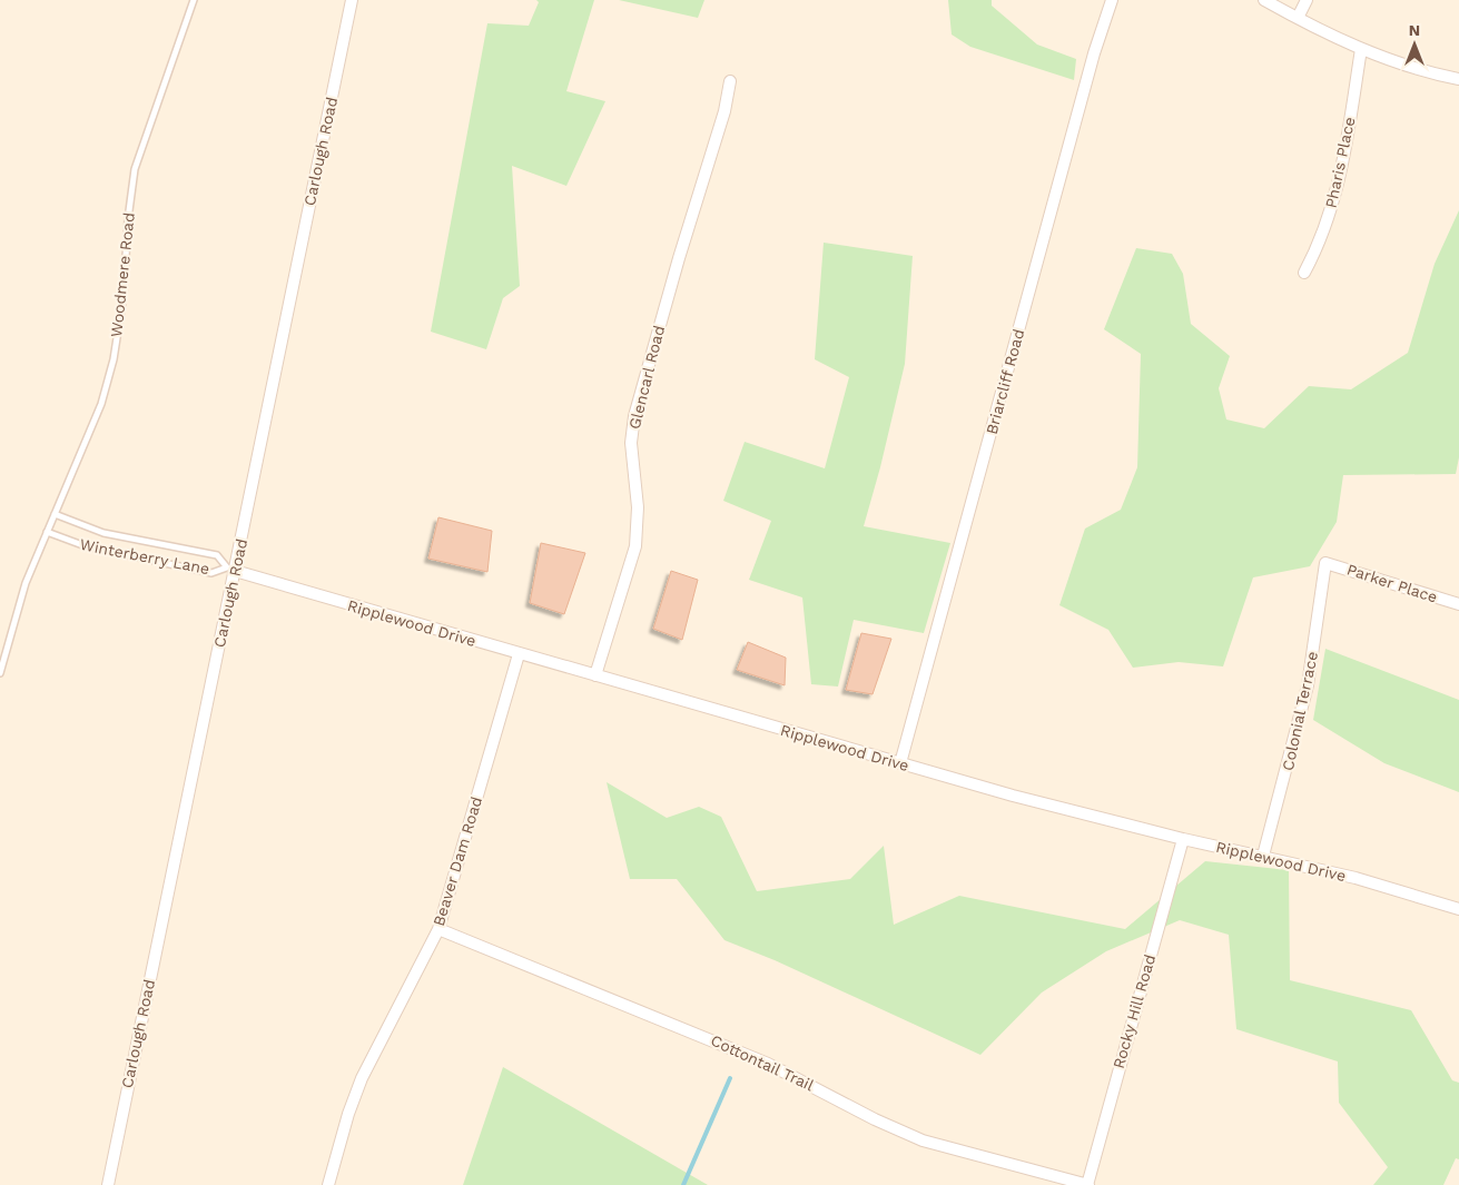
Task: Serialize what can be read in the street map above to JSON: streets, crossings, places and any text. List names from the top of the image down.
{
  "streets": {
    "street": [
      "Carlough Road",
      "Pharis Place",
      "Glencarl Road",
      "Briarcliff Road",
      "Parker Place",
      "Ripplewood Drive",
      "Colonial Terrace",
      "Beaver Dam Road",
      "Rocky Hill Road",
      "Cottontail Trail"
    ],
    "lane": ["Woodmere Road", "Winterberry Lane"]
  },
  "crossings": [
    ["Carlough Road", "Winterberry Lane"],
    ["Carlough Road", "Ripplewood Drive"],
    ["Woodmere Road", "Winterberry Lane"],
    ["Glencarl Road", "Ripplewood Drive"],
    ["Briarcliff Road", "Ripplewood Drive"],
    ["Winterberry Lane", "Ripplewood Drive"],
    ["Parker Place", "Colonial Terrace"],
    ["Ripplewood Drive", "Colonial Terrace"],
    ["Ripplewood Drive", "Beaver Dam Road"],
    ["Ripplewood Drive", "Rocky Hill Road"],
    ["Beaver Dam Road", "Cottontail Trail"],
    ["Rocky Hill Road", "Cottontail Trail"]
  ],
  "north": "top"
}
